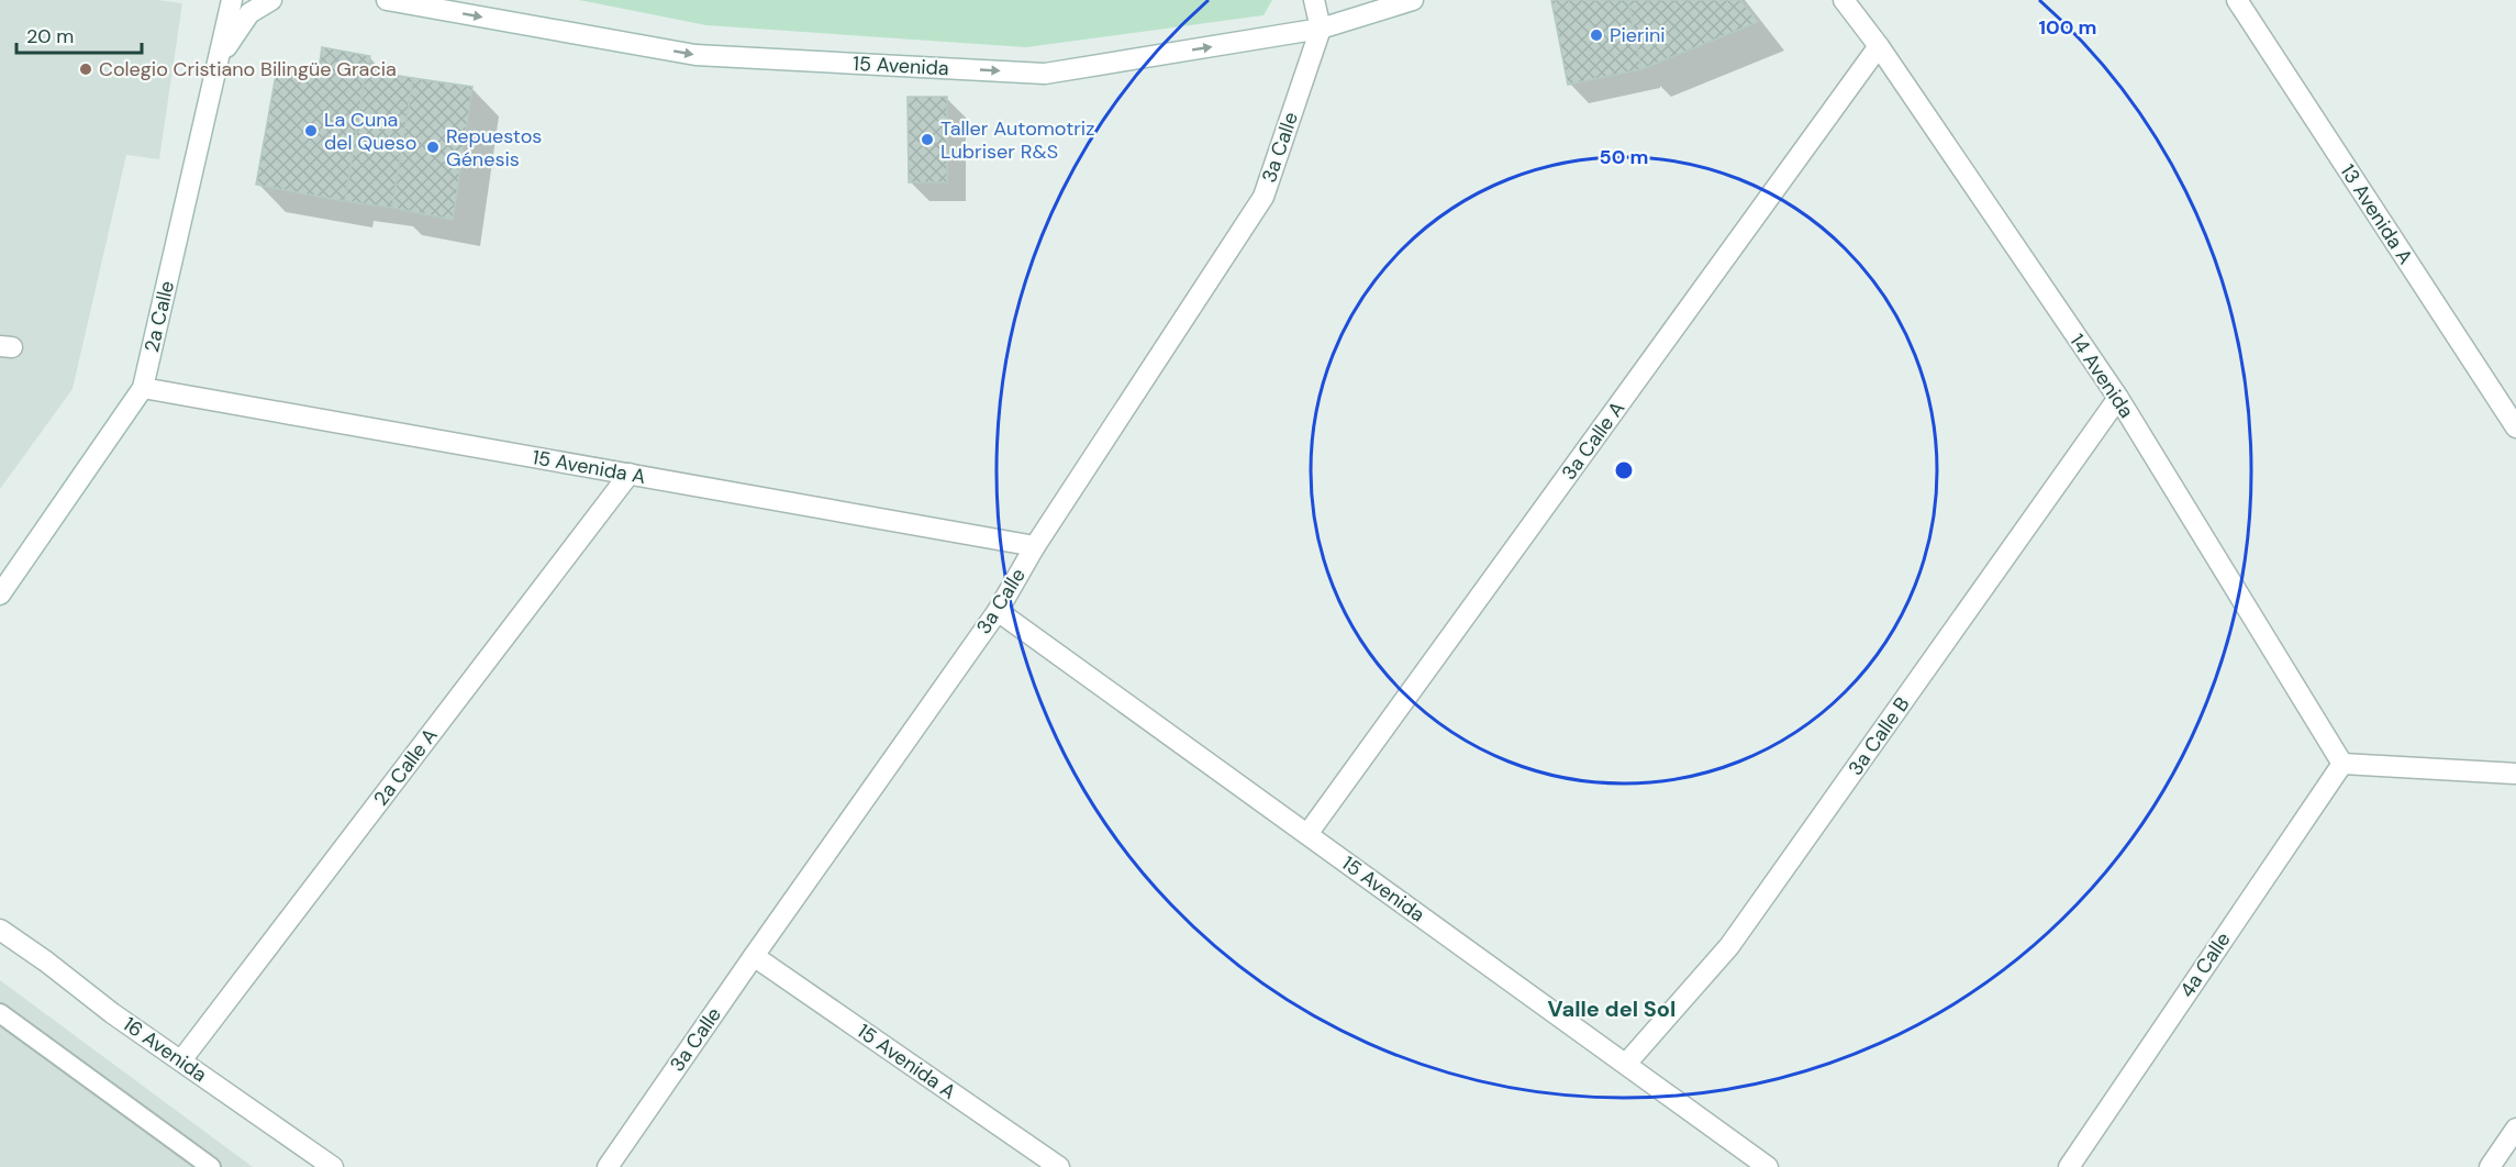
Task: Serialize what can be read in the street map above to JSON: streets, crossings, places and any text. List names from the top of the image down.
{
  "streets": {
    "street": [
      "15 Avenida",
      "3a Calle",
      "13 Avenida A",
      "2a Calle",
      "14 Avenida",
      "3a Calle A",
      "15 Avenida A",
      "3a Calle B",
      "2a Calle A",
      "4a Calle",
      "16 Avenida"
    ]
  },
  "crossings": [
    ["15 Avenida", "3a Calle"],
    ["15 Avenida", "3a Calle A"],
    ["15 Avenida", "3a Calle B"],
    ["3a Calle", "15 Avenida A"],
    ["2a Calle", "15 Avenida A"],
    ["14 Avenida", "3a Calle A"],
    ["14 Avenida", "3a Calle B"],
    ["14 Avenida", "4a Calle"],
    ["15 Avenida A", "2a Calle A"],
    ["2a Calle A", "16 Avenida"]
  ],
  "one_way": ["15 Avenida"],
  "districts": ["Valle del Sol"],
  "places": [
    "Pierini",
    "Colegio Cristiano Bilingüe Gracia",
    "La Cuna del Queso",
    "Taller Automotriz Lubriser R&S",
    "Repuestos Génesis"
  ],
  "scale_bar": "20 m",
  "rings": ["100 m", "50 m"]
}
